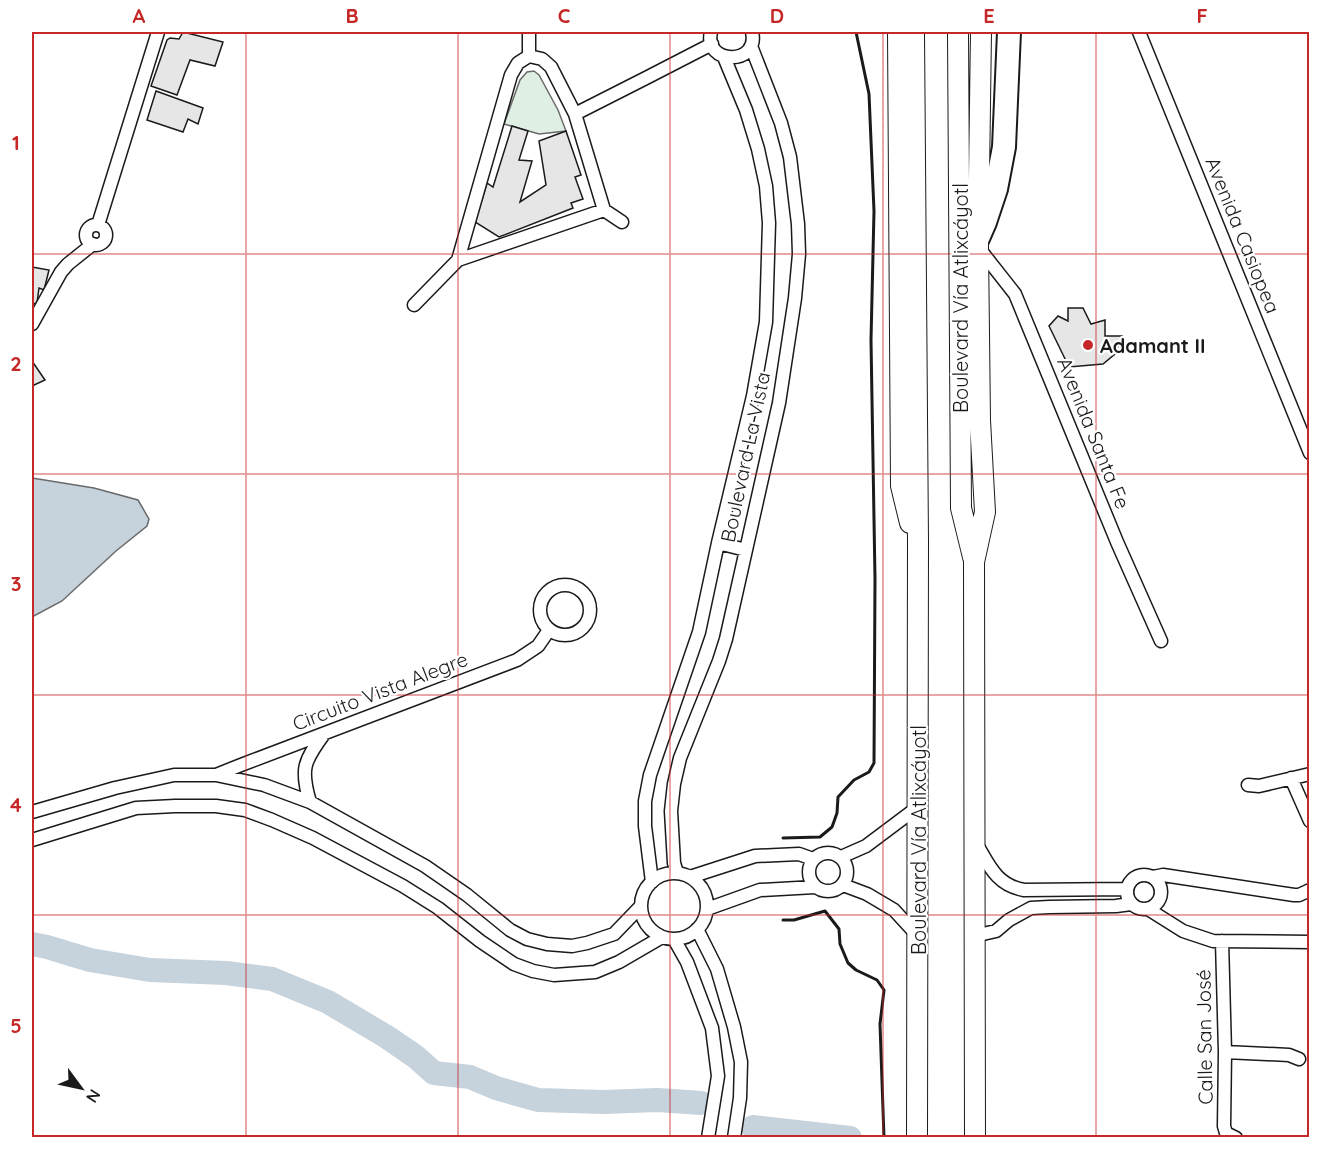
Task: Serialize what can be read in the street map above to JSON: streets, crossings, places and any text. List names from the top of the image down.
{
  "streets": {
    "main road": ["Boulevard Vía Atlixcáyotl"],
    "street": [
      "Avenida Casiopea",
      "Avenida Santa Fe",
      "Boulevard La Vista",
      "Circuito Vista Alegre",
      "Calle San José"
    ]
  },
  "crossings": [
    ["Boulevard Vía Atlixcáyotl", "Avenida Santa Fe"]
  ],
  "places": ["Adamant II"],
  "north": "bottom right",
  "grid": {
    "columns": [
      "A",
      "B",
      "C",
      "D",
      "E",
      "F"
    ],
    "rows": [
      "1",
      "2",
      "3",
      "4",
      "5"
    ]
  }
}
